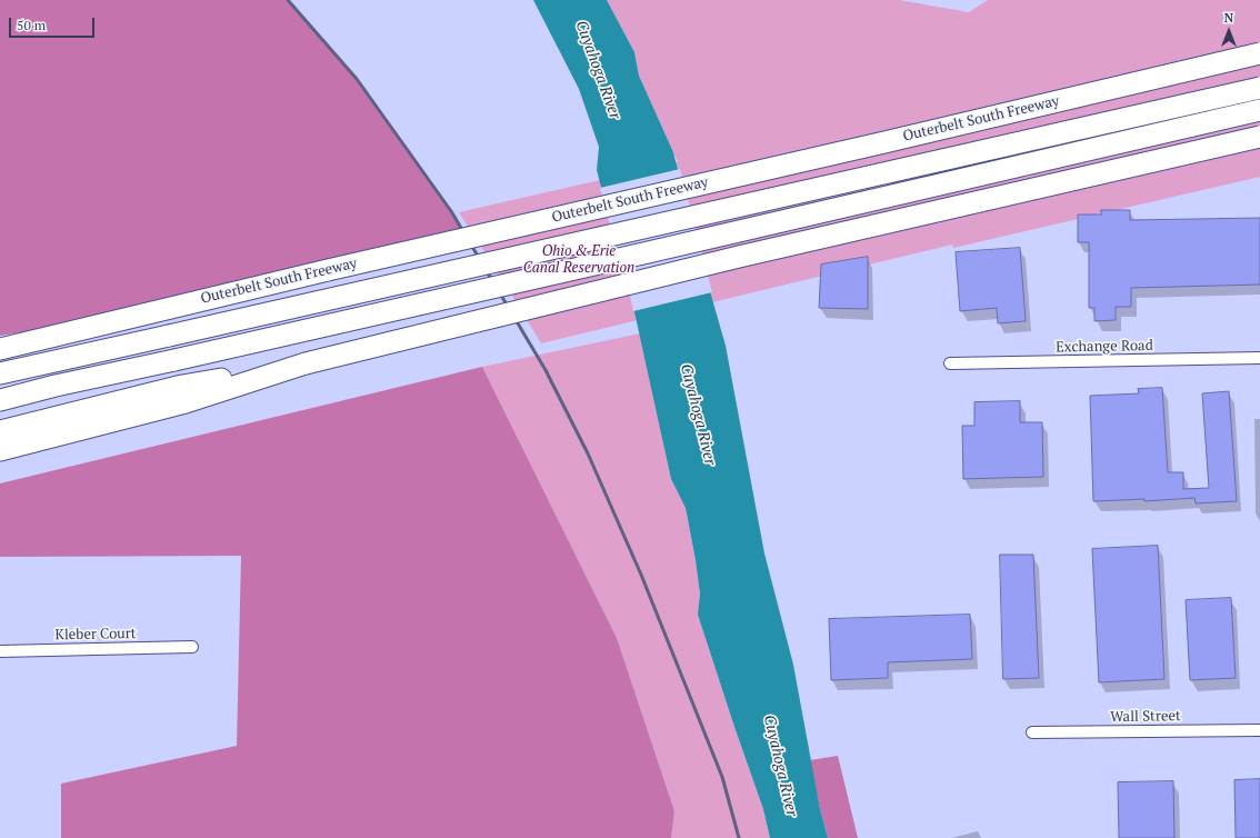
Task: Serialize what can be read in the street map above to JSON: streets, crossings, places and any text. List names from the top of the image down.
{
  "streets": {
    "highway": ["Outerbelt South Freeway"],
    "street": ["Exchange Road", "Kleber Court", "Wall Street"]
  },
  "water": ["Cuyahoga River"],
  "parks": ["Ohio & Erie Canal Reservation"],
  "scale_bar": "50 m",
  "north": "top"
}
